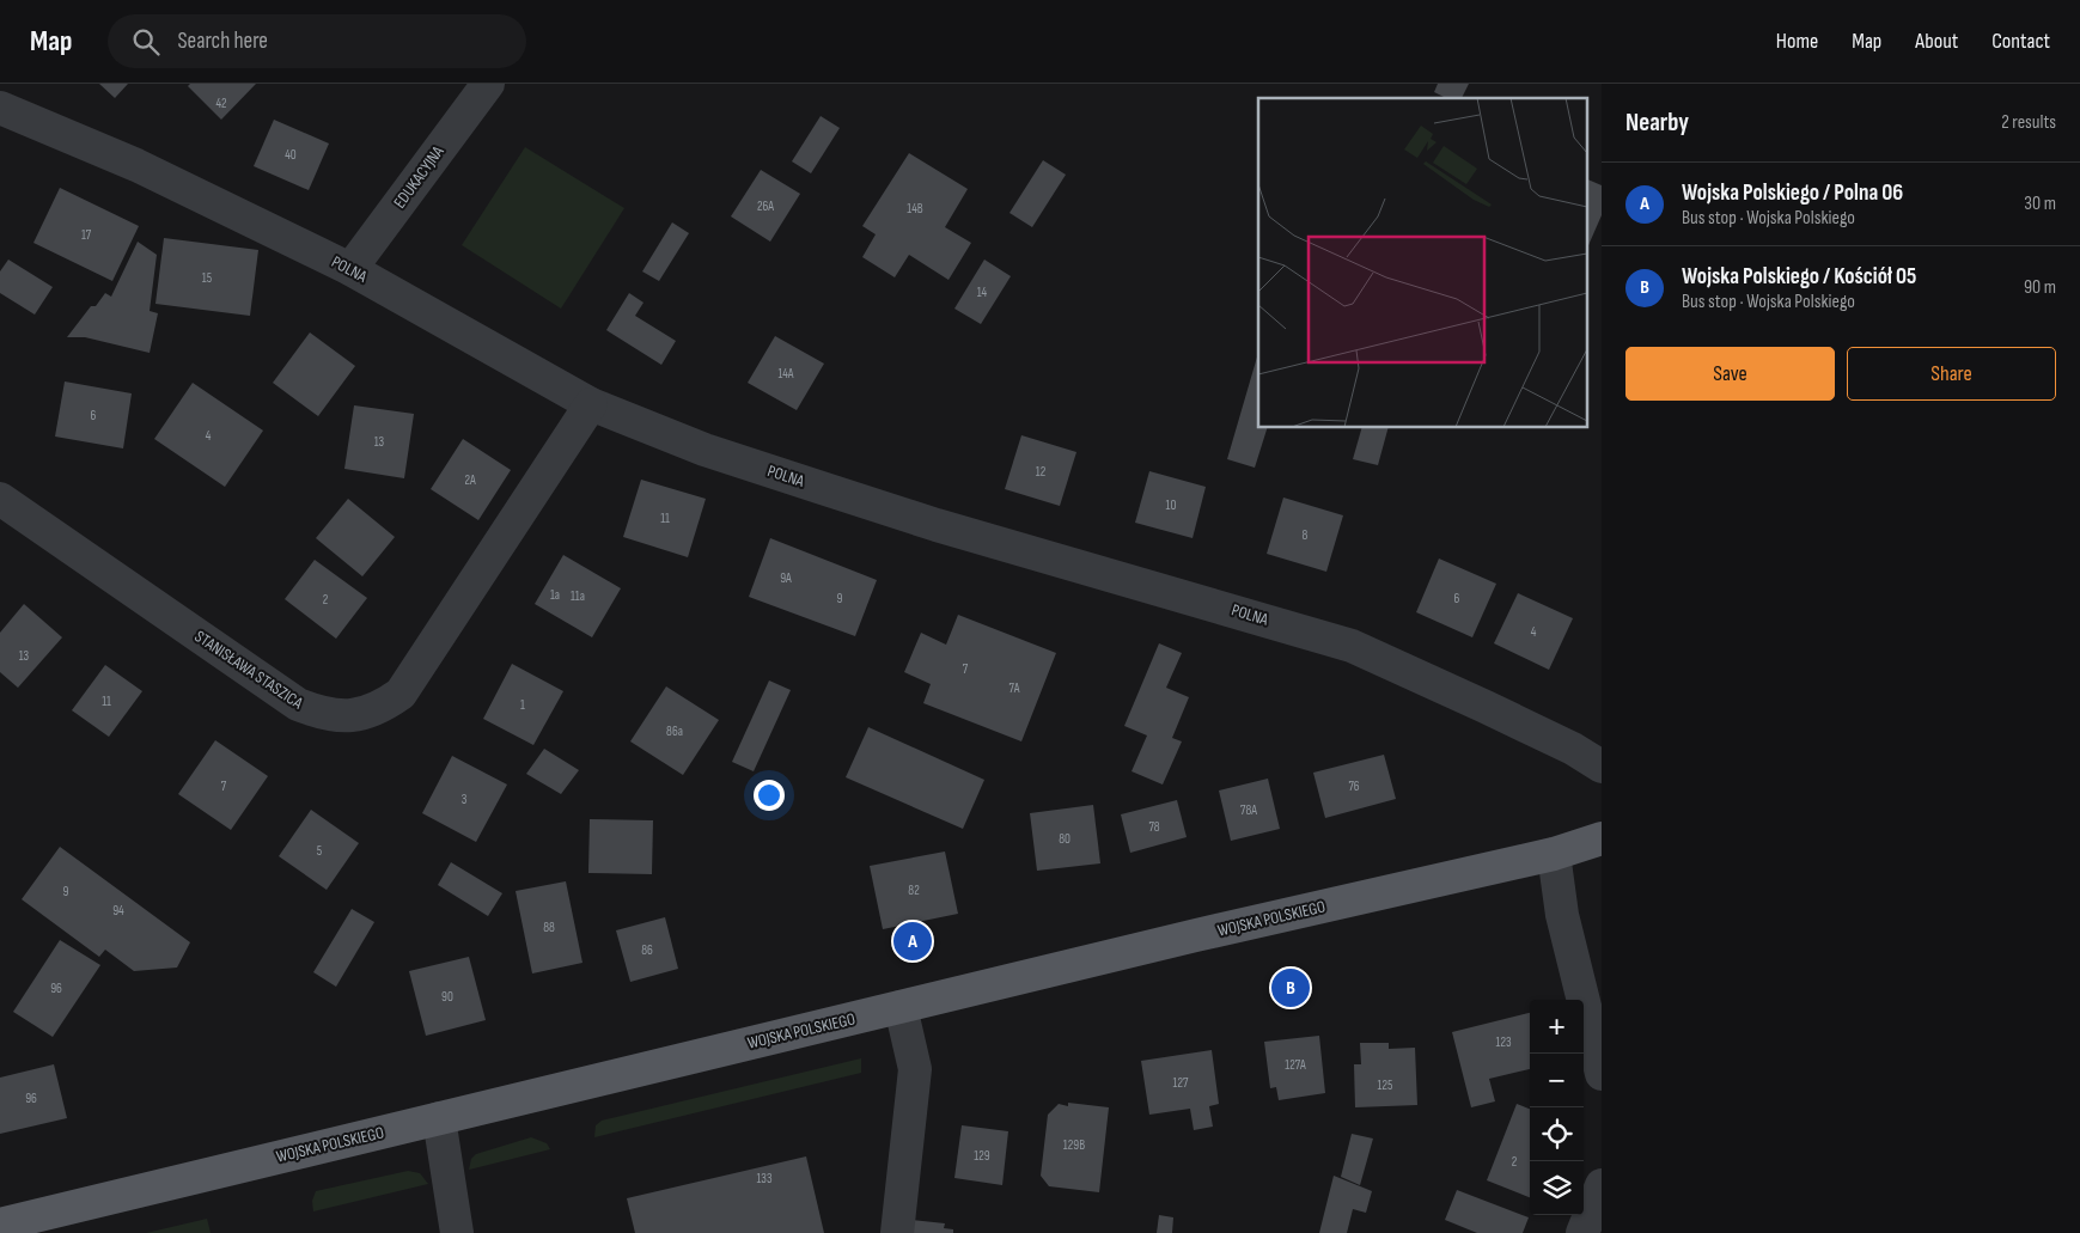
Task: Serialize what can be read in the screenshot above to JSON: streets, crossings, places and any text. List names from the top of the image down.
{
  "streets": {
    "main road": ["WOJSKA POLSKIEGO"],
    "street": ["EDUKACYJNA", "POLNA", "STANISŁAWA STASZICA"]
  },
  "crossings": [
    ["EDUKACYJNA", "POLNA"],
    ["POLNA", "STANISŁAWA STASZICA"]
  ],
  "house_numbers": [
    "42",
    "40",
    "26A",
    "14B",
    "17",
    "15",
    "14",
    "14A",
    "6",
    "4",
    "13",
    "12",
    "2A",
    "10",
    "11",
    "8",
    "9A",
    "1a",
    "11a",
    "9",
    "6",
    "2",
    "4",
    "13",
    "7",
    "7A",
    "11",
    "1",
    "86a",
    "7",
    "76",
    "3",
    "78A",
    "78",
    "80",
    "5",
    "82",
    "9",
    "94",
    "88",
    "86",
    "96",
    "90",
    "123",
    "127A",
    "127",
    "125",
    "96",
    "129B",
    "129",
    "2",
    "133"
  ],
  "page": {
    "header": "Map",
    "search": "Search here",
    "nav": [
      "Home",
      "Map",
      "About",
      "Contact"
    ],
    "heading": ["Nearby", "2 results"],
    "list": [
      {
        "mark": "A",
        "name": "Wojska Polskiego / Polna 06",
        "note": "Bus stop · Wojska Polskiego",
        "value": "30 m"
      },
      {
        "mark": "B",
        "name": "Wojska Polskiego / Kościół 05",
        "note": "Bus stop · Wojska Polskiego",
        "value": "90 m"
      }
    ],
    "buttons": ["Save", "Share"],
    "pins": ["A", "B"],
    "map_buttons": ["+", "−"]
  }
}
